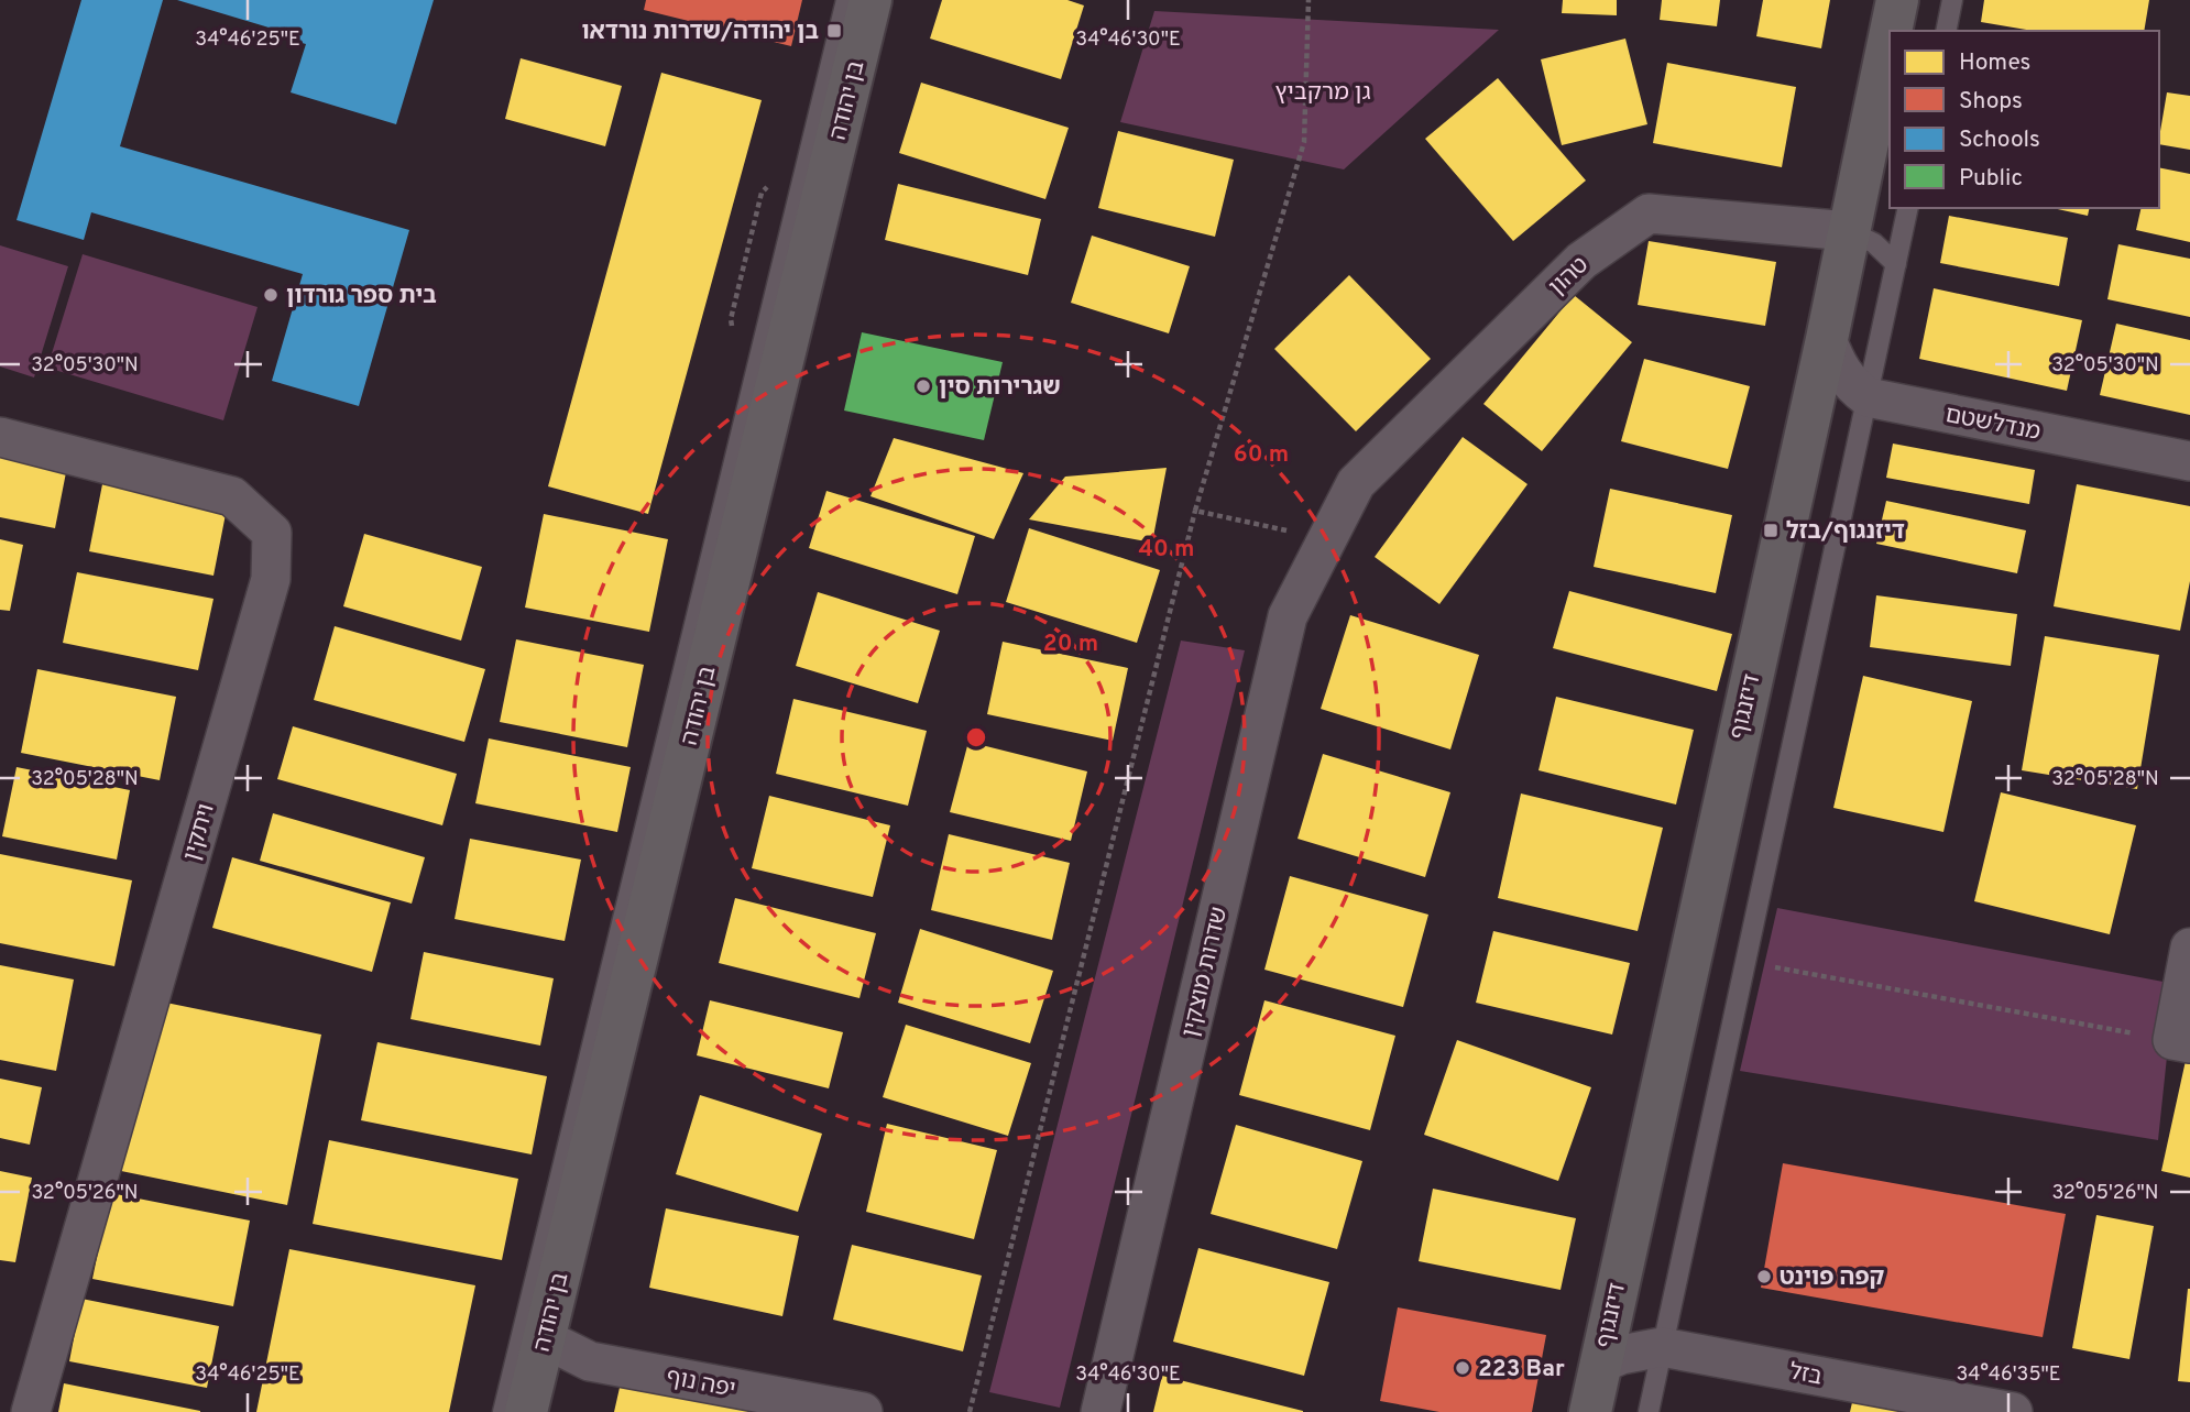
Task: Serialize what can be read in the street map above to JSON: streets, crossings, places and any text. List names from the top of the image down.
{
  "streets": {
    "street": [
      "בן יהודה",
      "טהון",
      "מנדלשטם",
      "דיזנגוף",
      "ויתקין",
      "שדרות מוצקין",
      "בזל",
      "יפה נוף"
    ]
  },
  "crossings": [
    ["בן יהודה", "יפה נוף"],
    ["טהון", "דיזנגוף"],
    ["טהון", "שדרות מוצקין"],
    ["דיזנגוף", "בזל"]
  ],
  "parks": ["גן מרקביץ"],
  "places": {
    "transit": ["בן יהודה/שדרות נורדאו", "דיזנגוף/בזל"],
    "other": [
      "בית ספר גורדון",
      "שגרירות סין",
      "קפה פוינט",
      "223 Bar"
    ]
  },
  "legend": [
    "Homes",
    "Shops",
    "Schools",
    "Public"
  ],
  "coordinates": [
    "34°46'25\"E",
    "34°46'30\"E",
    "32°05'30\"N",
    "32°05'28\"N",
    "32°05'26\"N",
    "34°46'35\"E"
  ],
  "rings": ["60 m", "40 m", "20 m"]
}
